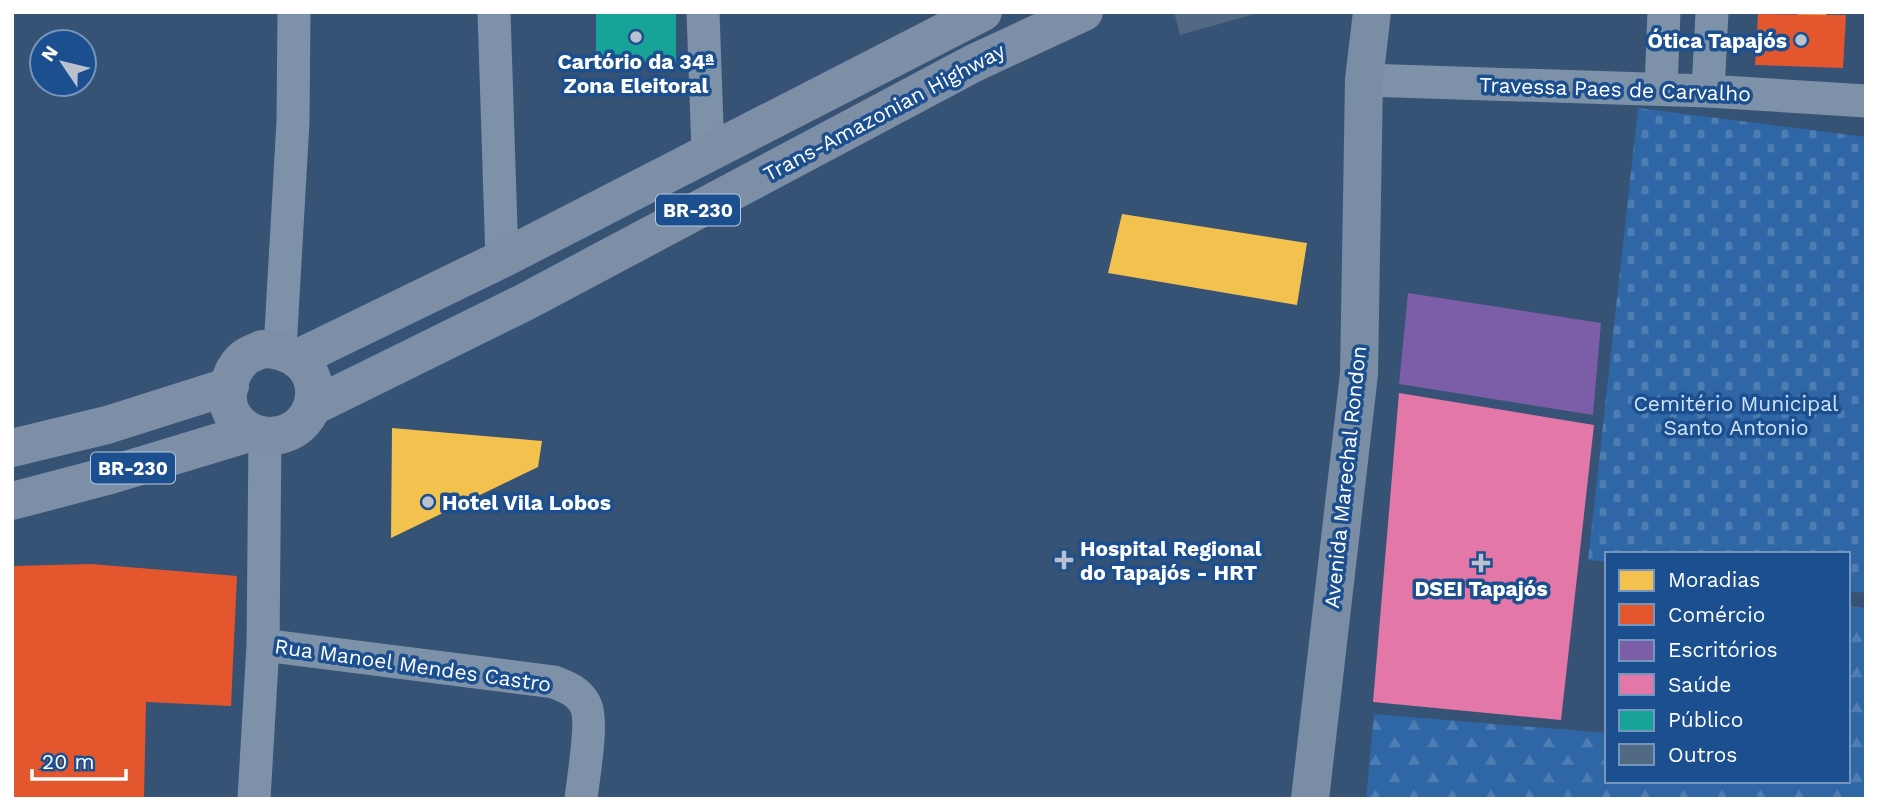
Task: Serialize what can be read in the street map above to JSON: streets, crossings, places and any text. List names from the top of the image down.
{
  "streets": {
    "main road": ["Trans-Amazonian Highway", "BR-230"],
    "street": ["Travessa Paes de Carvalho", "Avenida Marechal Rondon", "Rua Manoel Mendes Castro"]
  },
  "crossings": [
    ["Travessa Paes de Carvalho", "Avenida Marechal Rondon"],
    ["Trans-Amazonian Highway", "BR-230"]
  ],
  "parks": ["Cemitério Municipal Santo Antonio"],
  "places": {
    "other": ["Cartório da 34ª Zona Eleitoral", "Ótica Tapajós", "Hotel Vila Lobos"],
    "health": ["Hospital Regional do Tapajós - HRT", "DSEI Tapajós"]
  },
  "legend": [
    "Moradias",
    "Comércio",
    "Escritórios",
    "Saúde",
    "Público",
    "Outros"
  ],
  "scale_bar": "20 m",
  "north": "top left"
}
